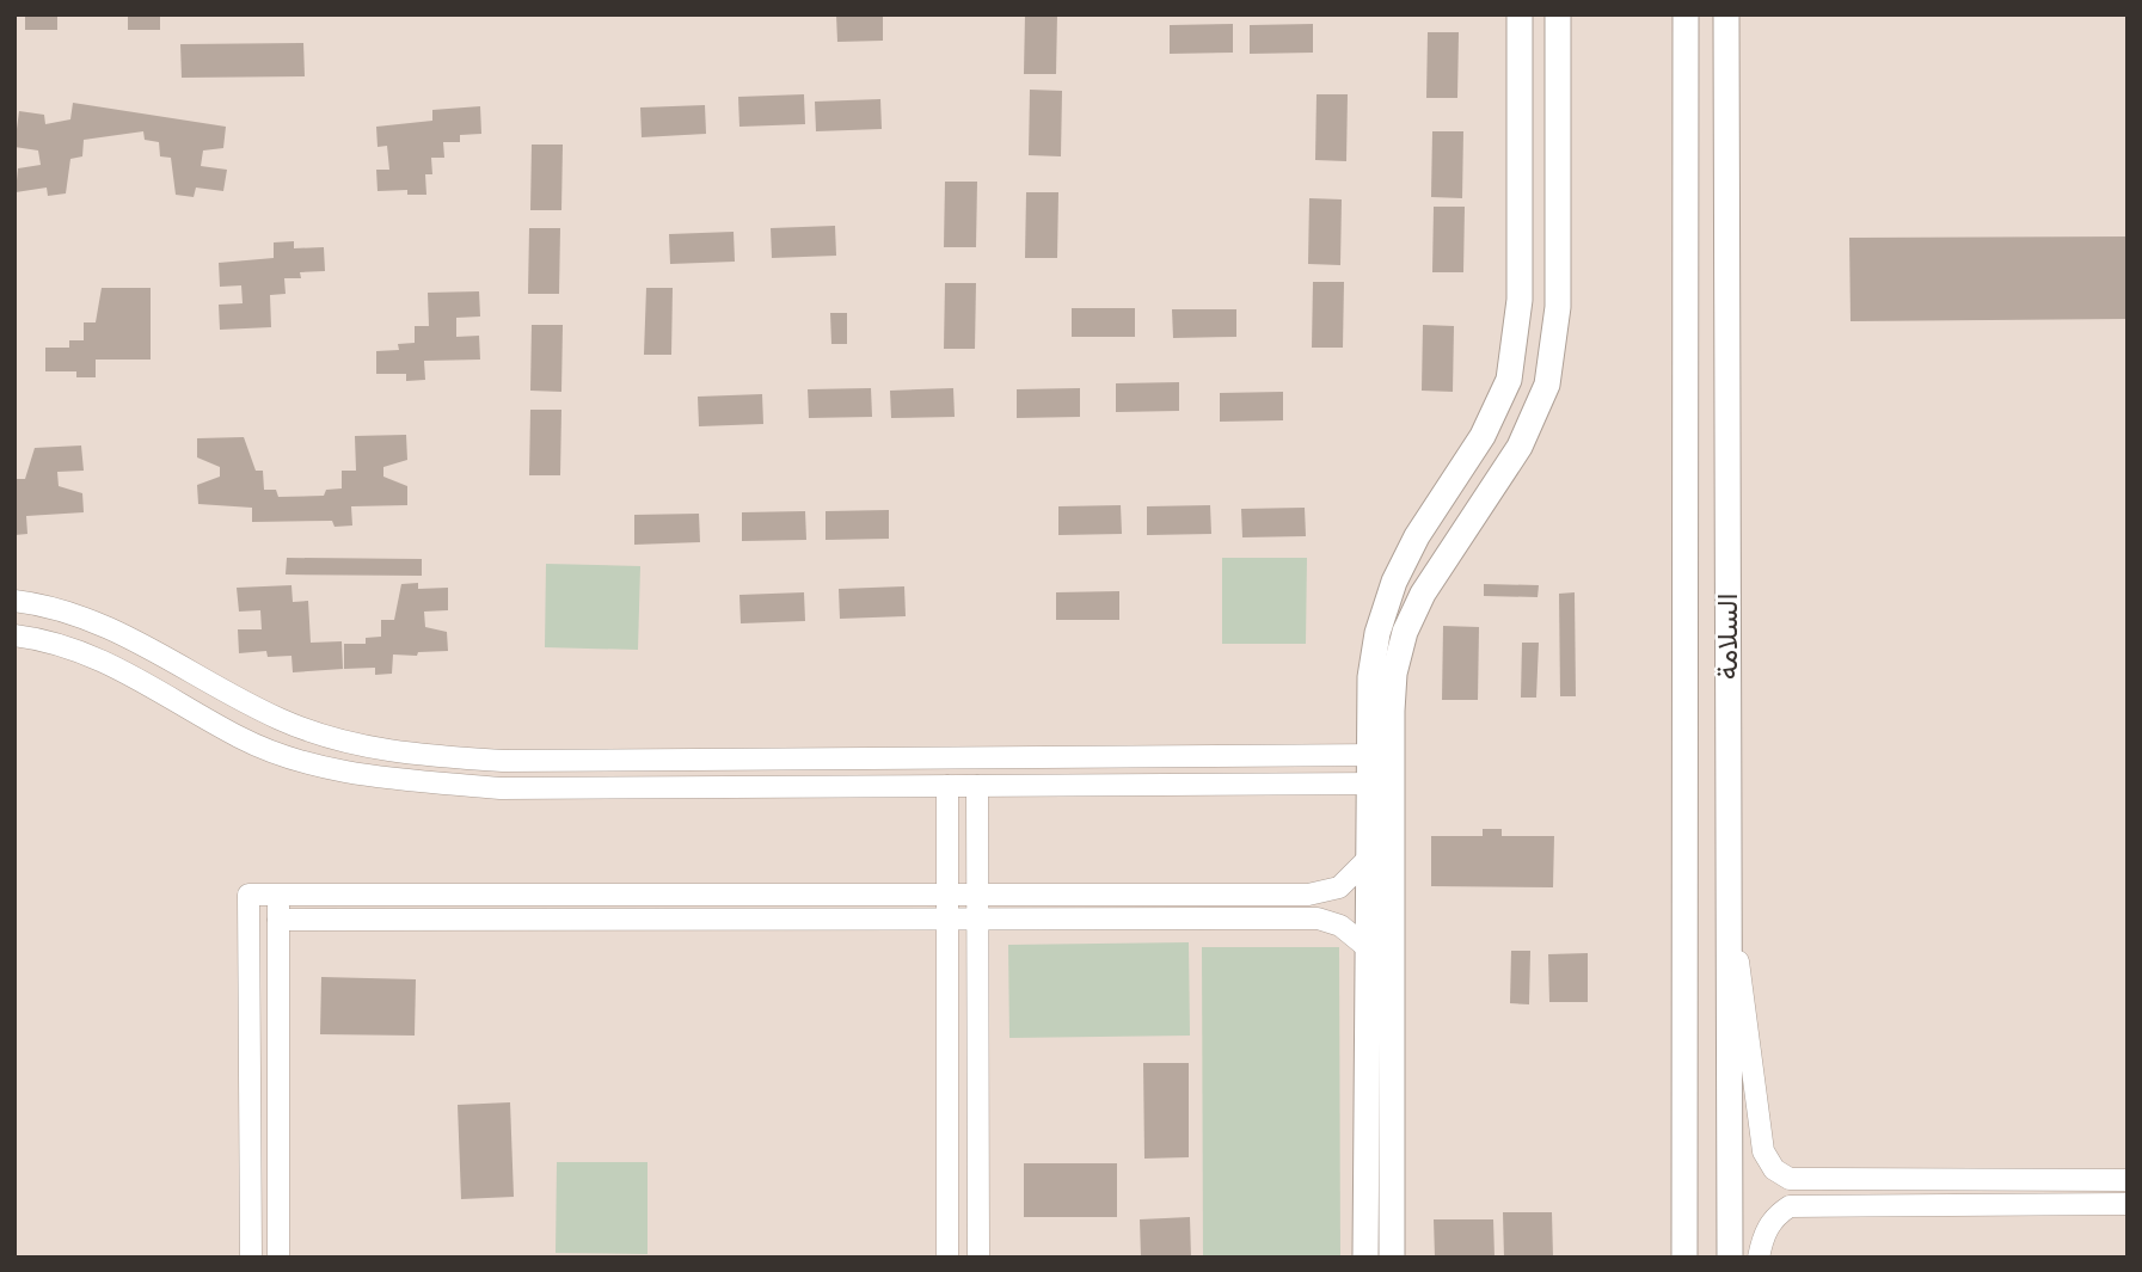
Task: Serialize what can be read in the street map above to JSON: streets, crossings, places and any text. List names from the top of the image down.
{
  "streets": {
    "street": ["السلامة"]
  }
}
